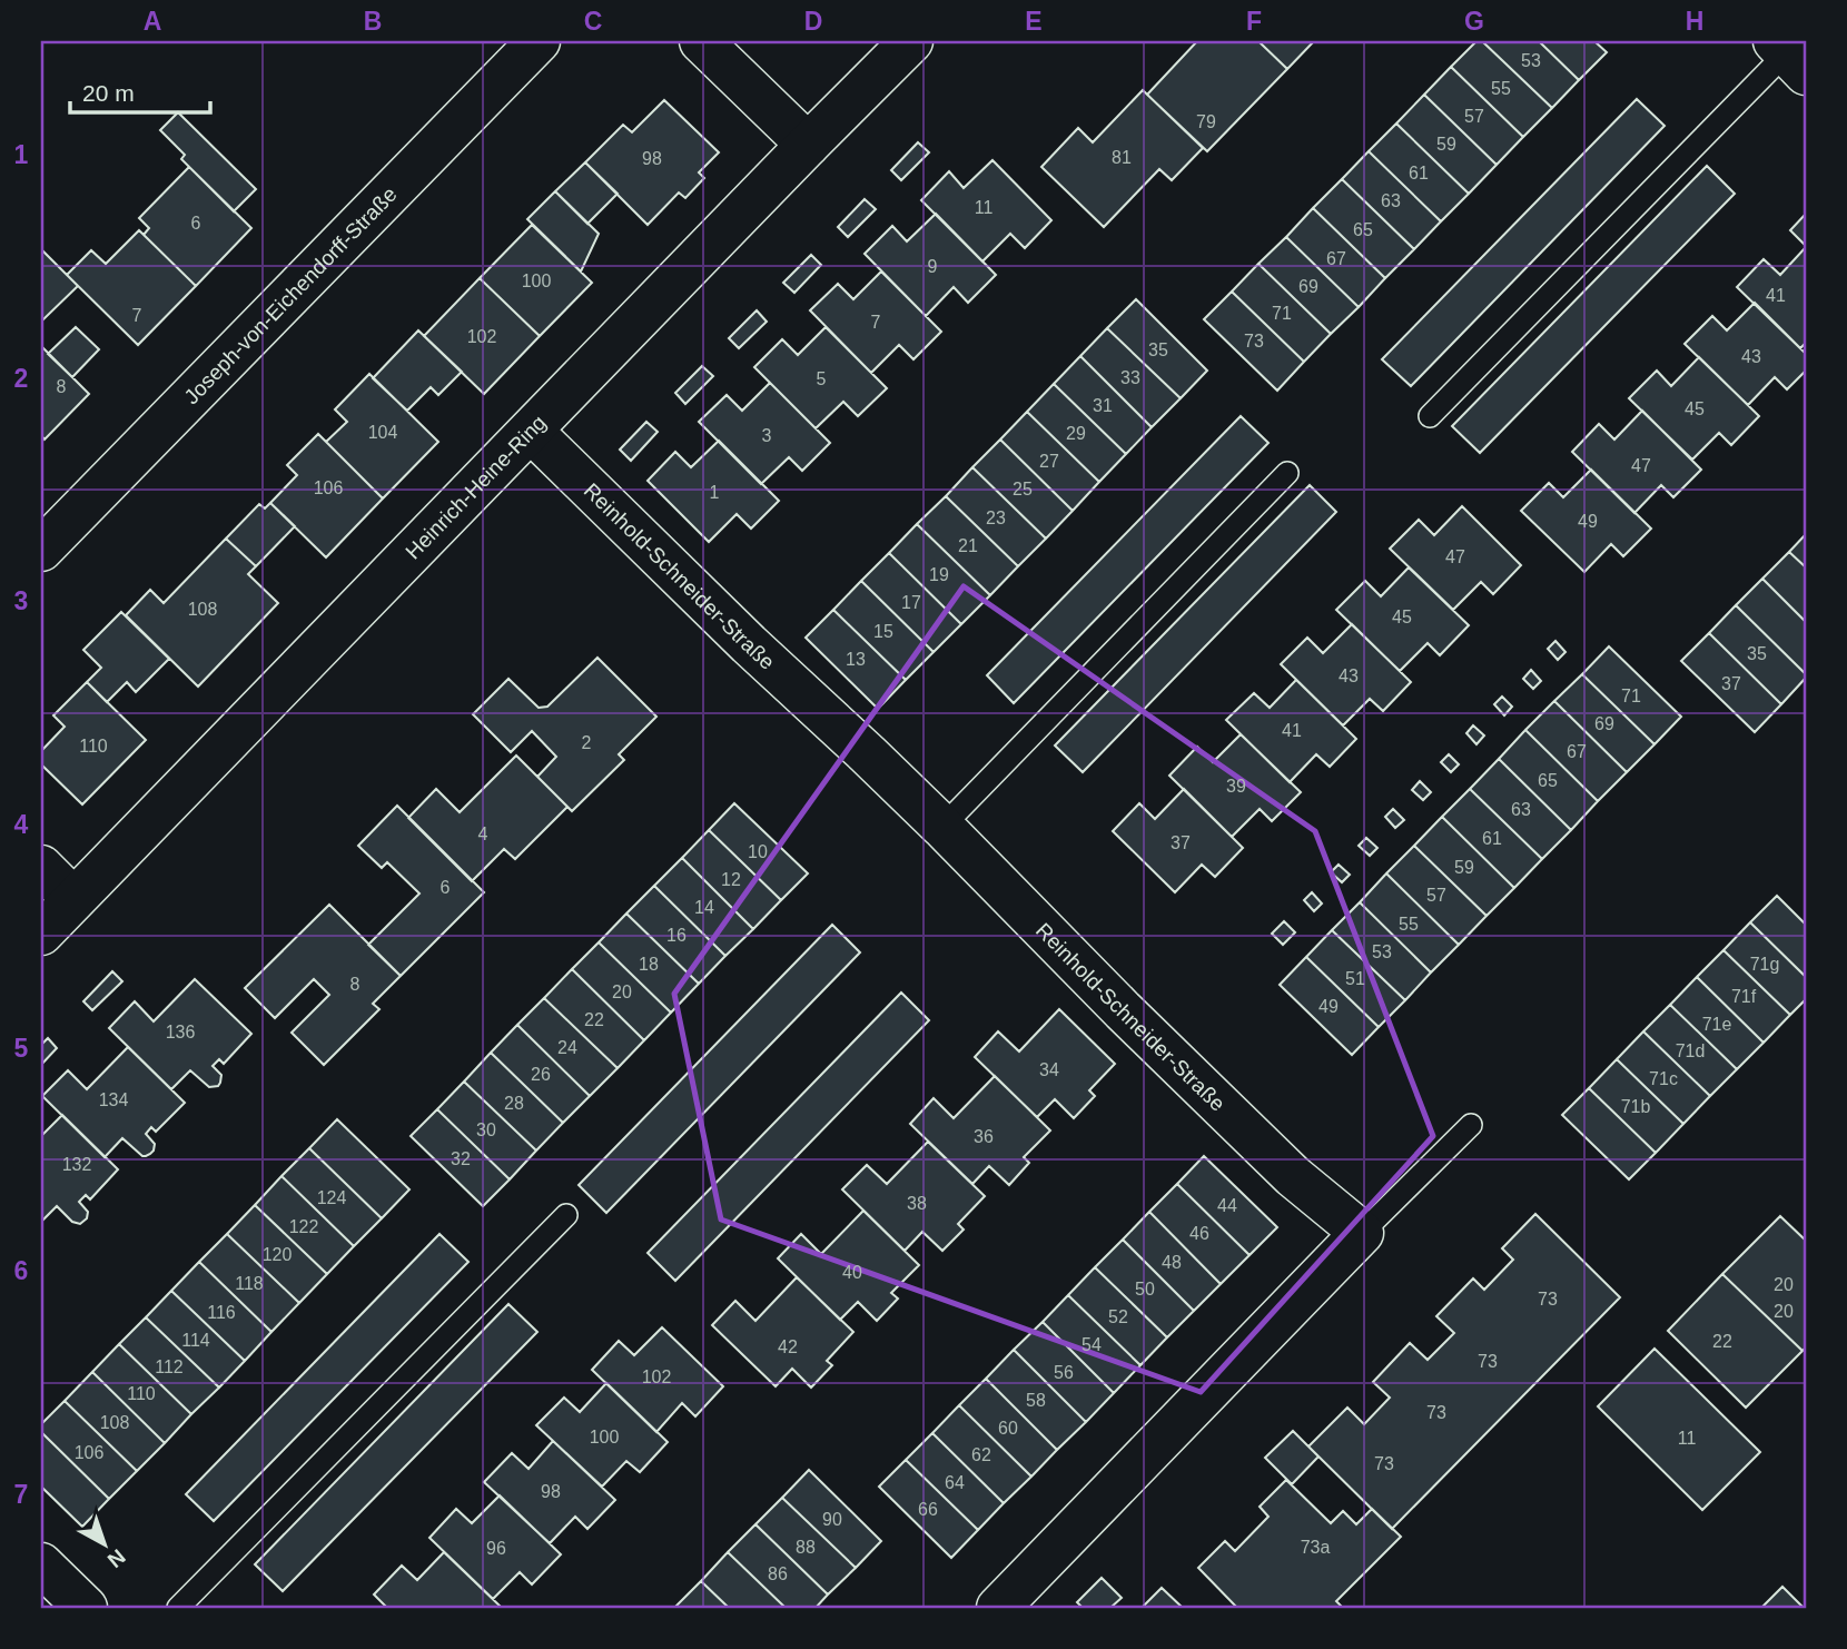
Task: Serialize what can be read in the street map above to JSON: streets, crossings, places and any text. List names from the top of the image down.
{
  "streets": {
    "street": ["Joseph-von-Eichendorff-Straße", "Heinrich-Heine-Ring", "Reinhold-Schneider-Straße"]
  },
  "crossings": [
    ["Heinrich-Heine-Ring", "Reinhold-Schneider-Straße"]
  ],
  "house_numbers": [
    "53",
    "55",
    "57",
    "79",
    "59",
    "81",
    "98",
    "61",
    "63",
    "11",
    "6",
    "65",
    "67",
    "9",
    "100",
    "69",
    "41",
    "71",
    "7",
    "7",
    "102",
    "73",
    "35",
    "43",
    "33",
    "5",
    "8",
    "31",
    "45",
    "104",
    "29",
    "3",
    "27",
    "47",
    "106",
    "25",
    "1",
    "23",
    "49",
    "21",
    "47",
    "19",
    "17",
    "108",
    "45",
    "15",
    "35",
    "13",
    "43",
    "37",
    "71",
    "69",
    "41",
    "2",
    "110",
    "67",
    "65",
    "39",
    "63",
    "4",
    "61",
    "37",
    "10",
    "59",
    "12",
    "6",
    "57",
    "14",
    "55",
    "16",
    "53",
    "18",
    "71g",
    "51",
    "8",
    "20",
    "71f",
    "49",
    "22",
    "71e",
    "136",
    "24",
    "71d",
    "34",
    "26",
    "71c",
    "134",
    "28",
    "71b",
    "30",
    "36",
    "32",
    "132",
    "124",
    "38",
    "44",
    "122",
    "46",
    "120",
    "48",
    "40",
    "118",
    "20",
    "50",
    "73",
    "20",
    "116",
    "52",
    "114",
    "22",
    "54",
    "42",
    "73",
    "112",
    "56",
    "102",
    "110",
    "58",
    "73",
    "108",
    "60",
    "100",
    "11",
    "106",
    "62",
    "73",
    "64",
    "98",
    "66",
    "90",
    "88",
    "73a",
    "96",
    "86"
  ],
  "scale_bar": "20 m",
  "north": "bottom right",
  "grid": {
    "columns": [
      "A",
      "B",
      "C",
      "D",
      "E",
      "F",
      "G",
      "H"
    ],
    "rows": [
      "1",
      "2",
      "3",
      "4",
      "5",
      "6",
      "7"
    ]
  }
}
